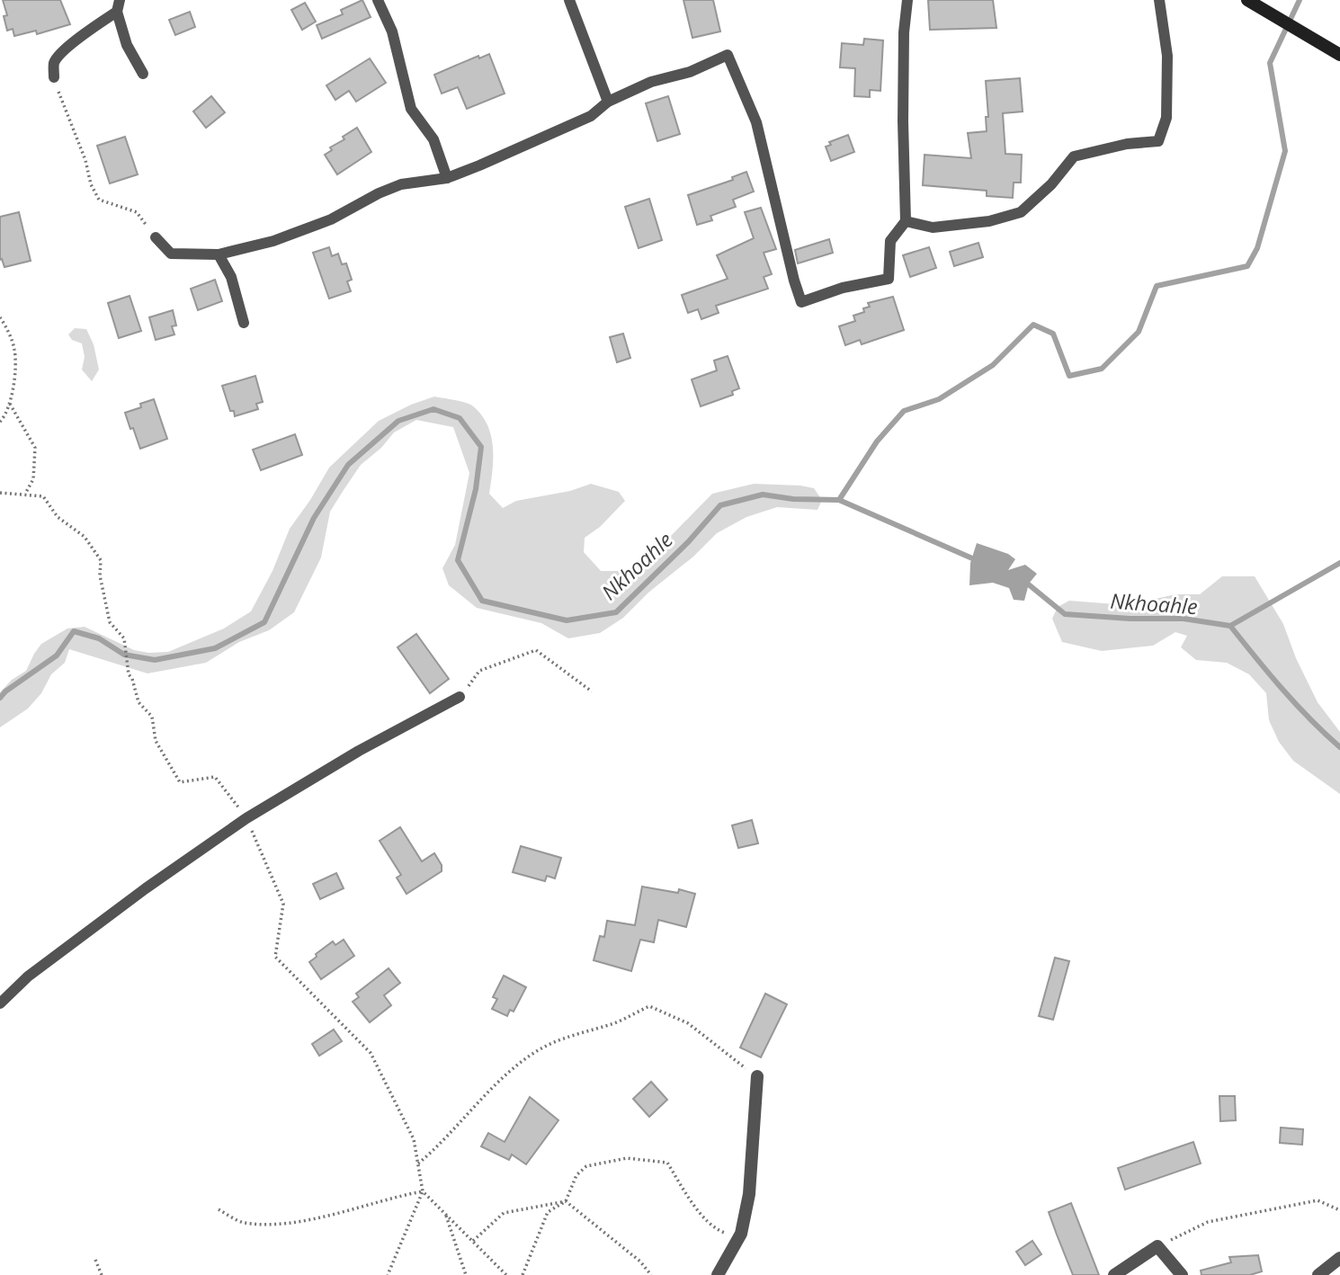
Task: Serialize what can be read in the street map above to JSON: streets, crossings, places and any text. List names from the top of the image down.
{
  "water": ["Nkhoahle"]
}
